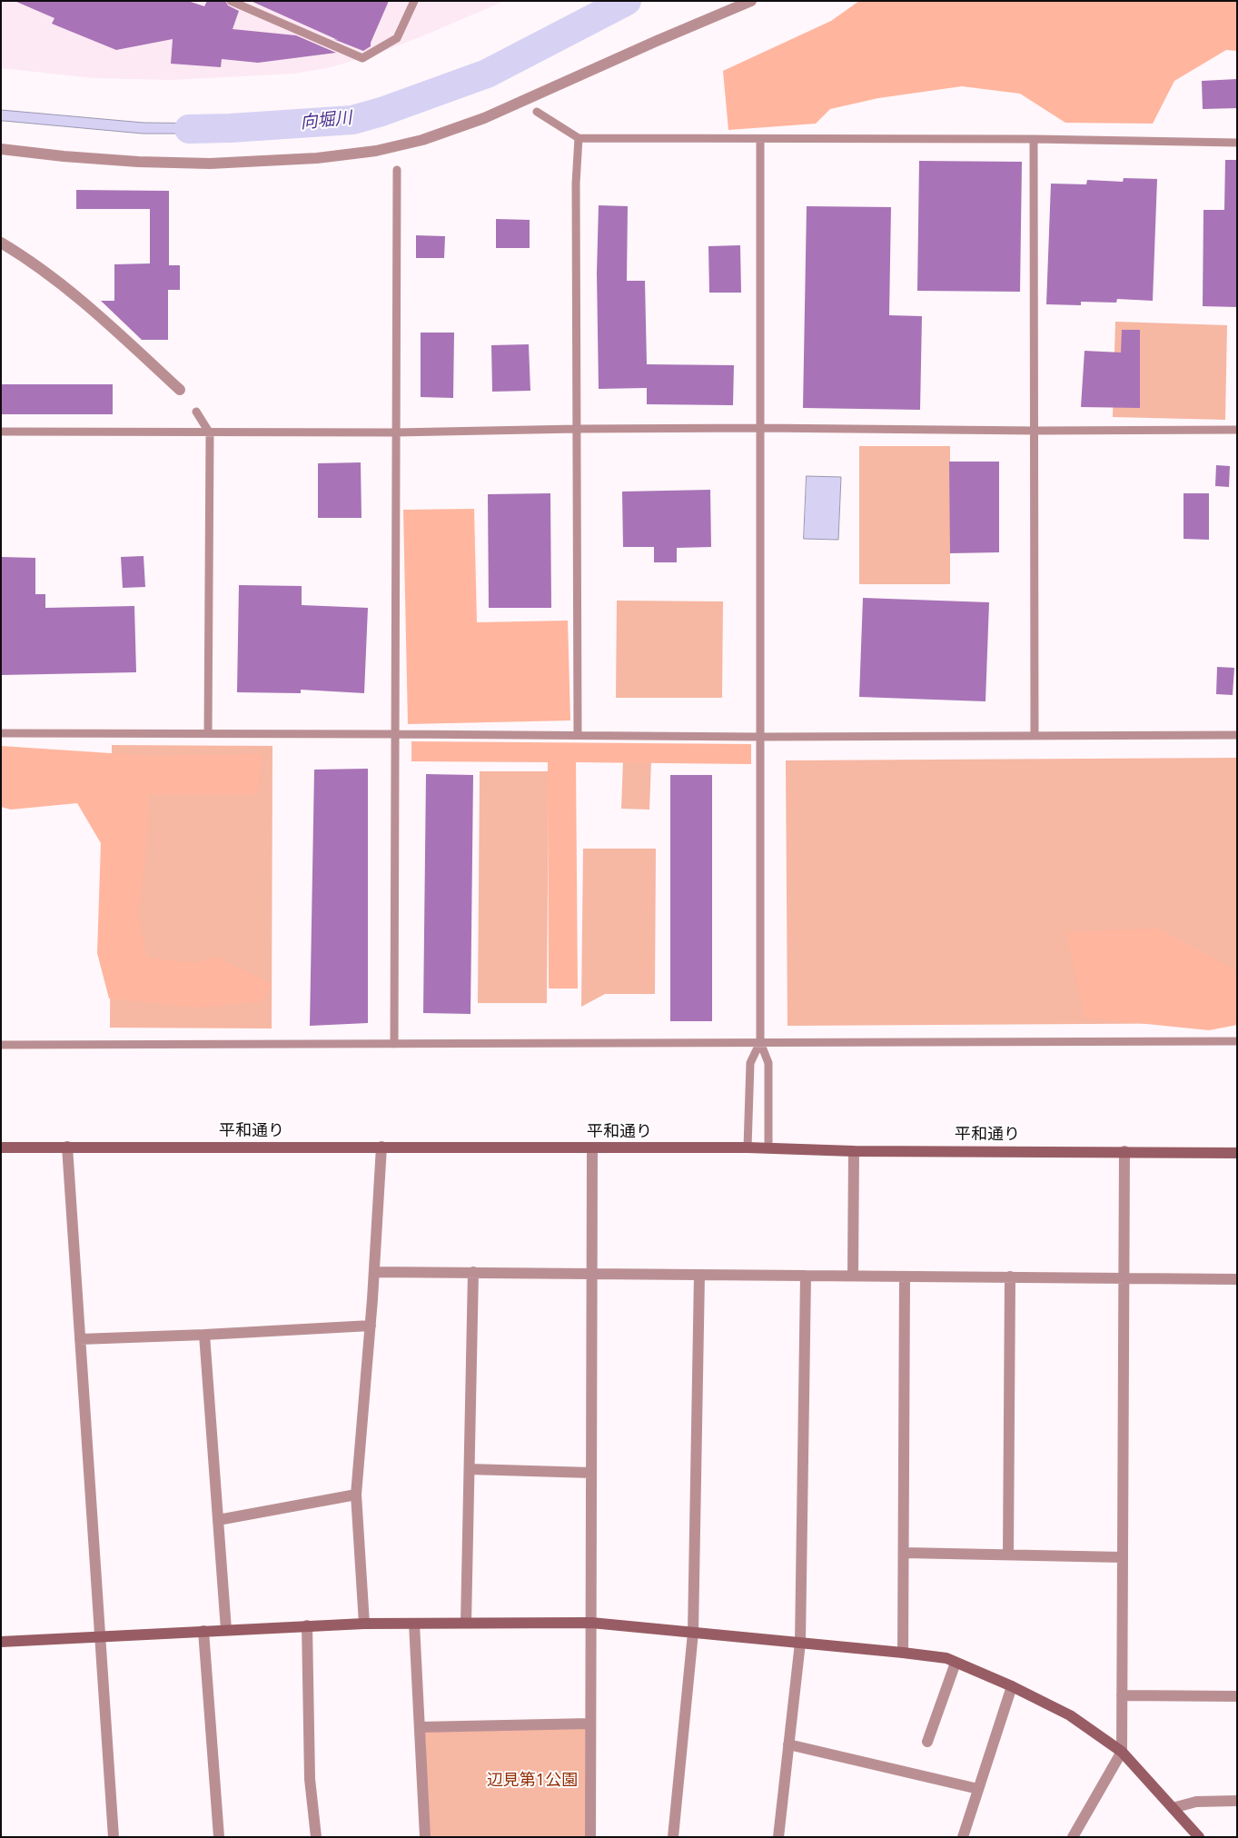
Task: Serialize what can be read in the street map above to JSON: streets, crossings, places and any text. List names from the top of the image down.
{
  "streets": {
    "street": ["平和通り"]
  },
  "water": ["向堀川"],
  "parks": ["辺見第1公園"]
}
